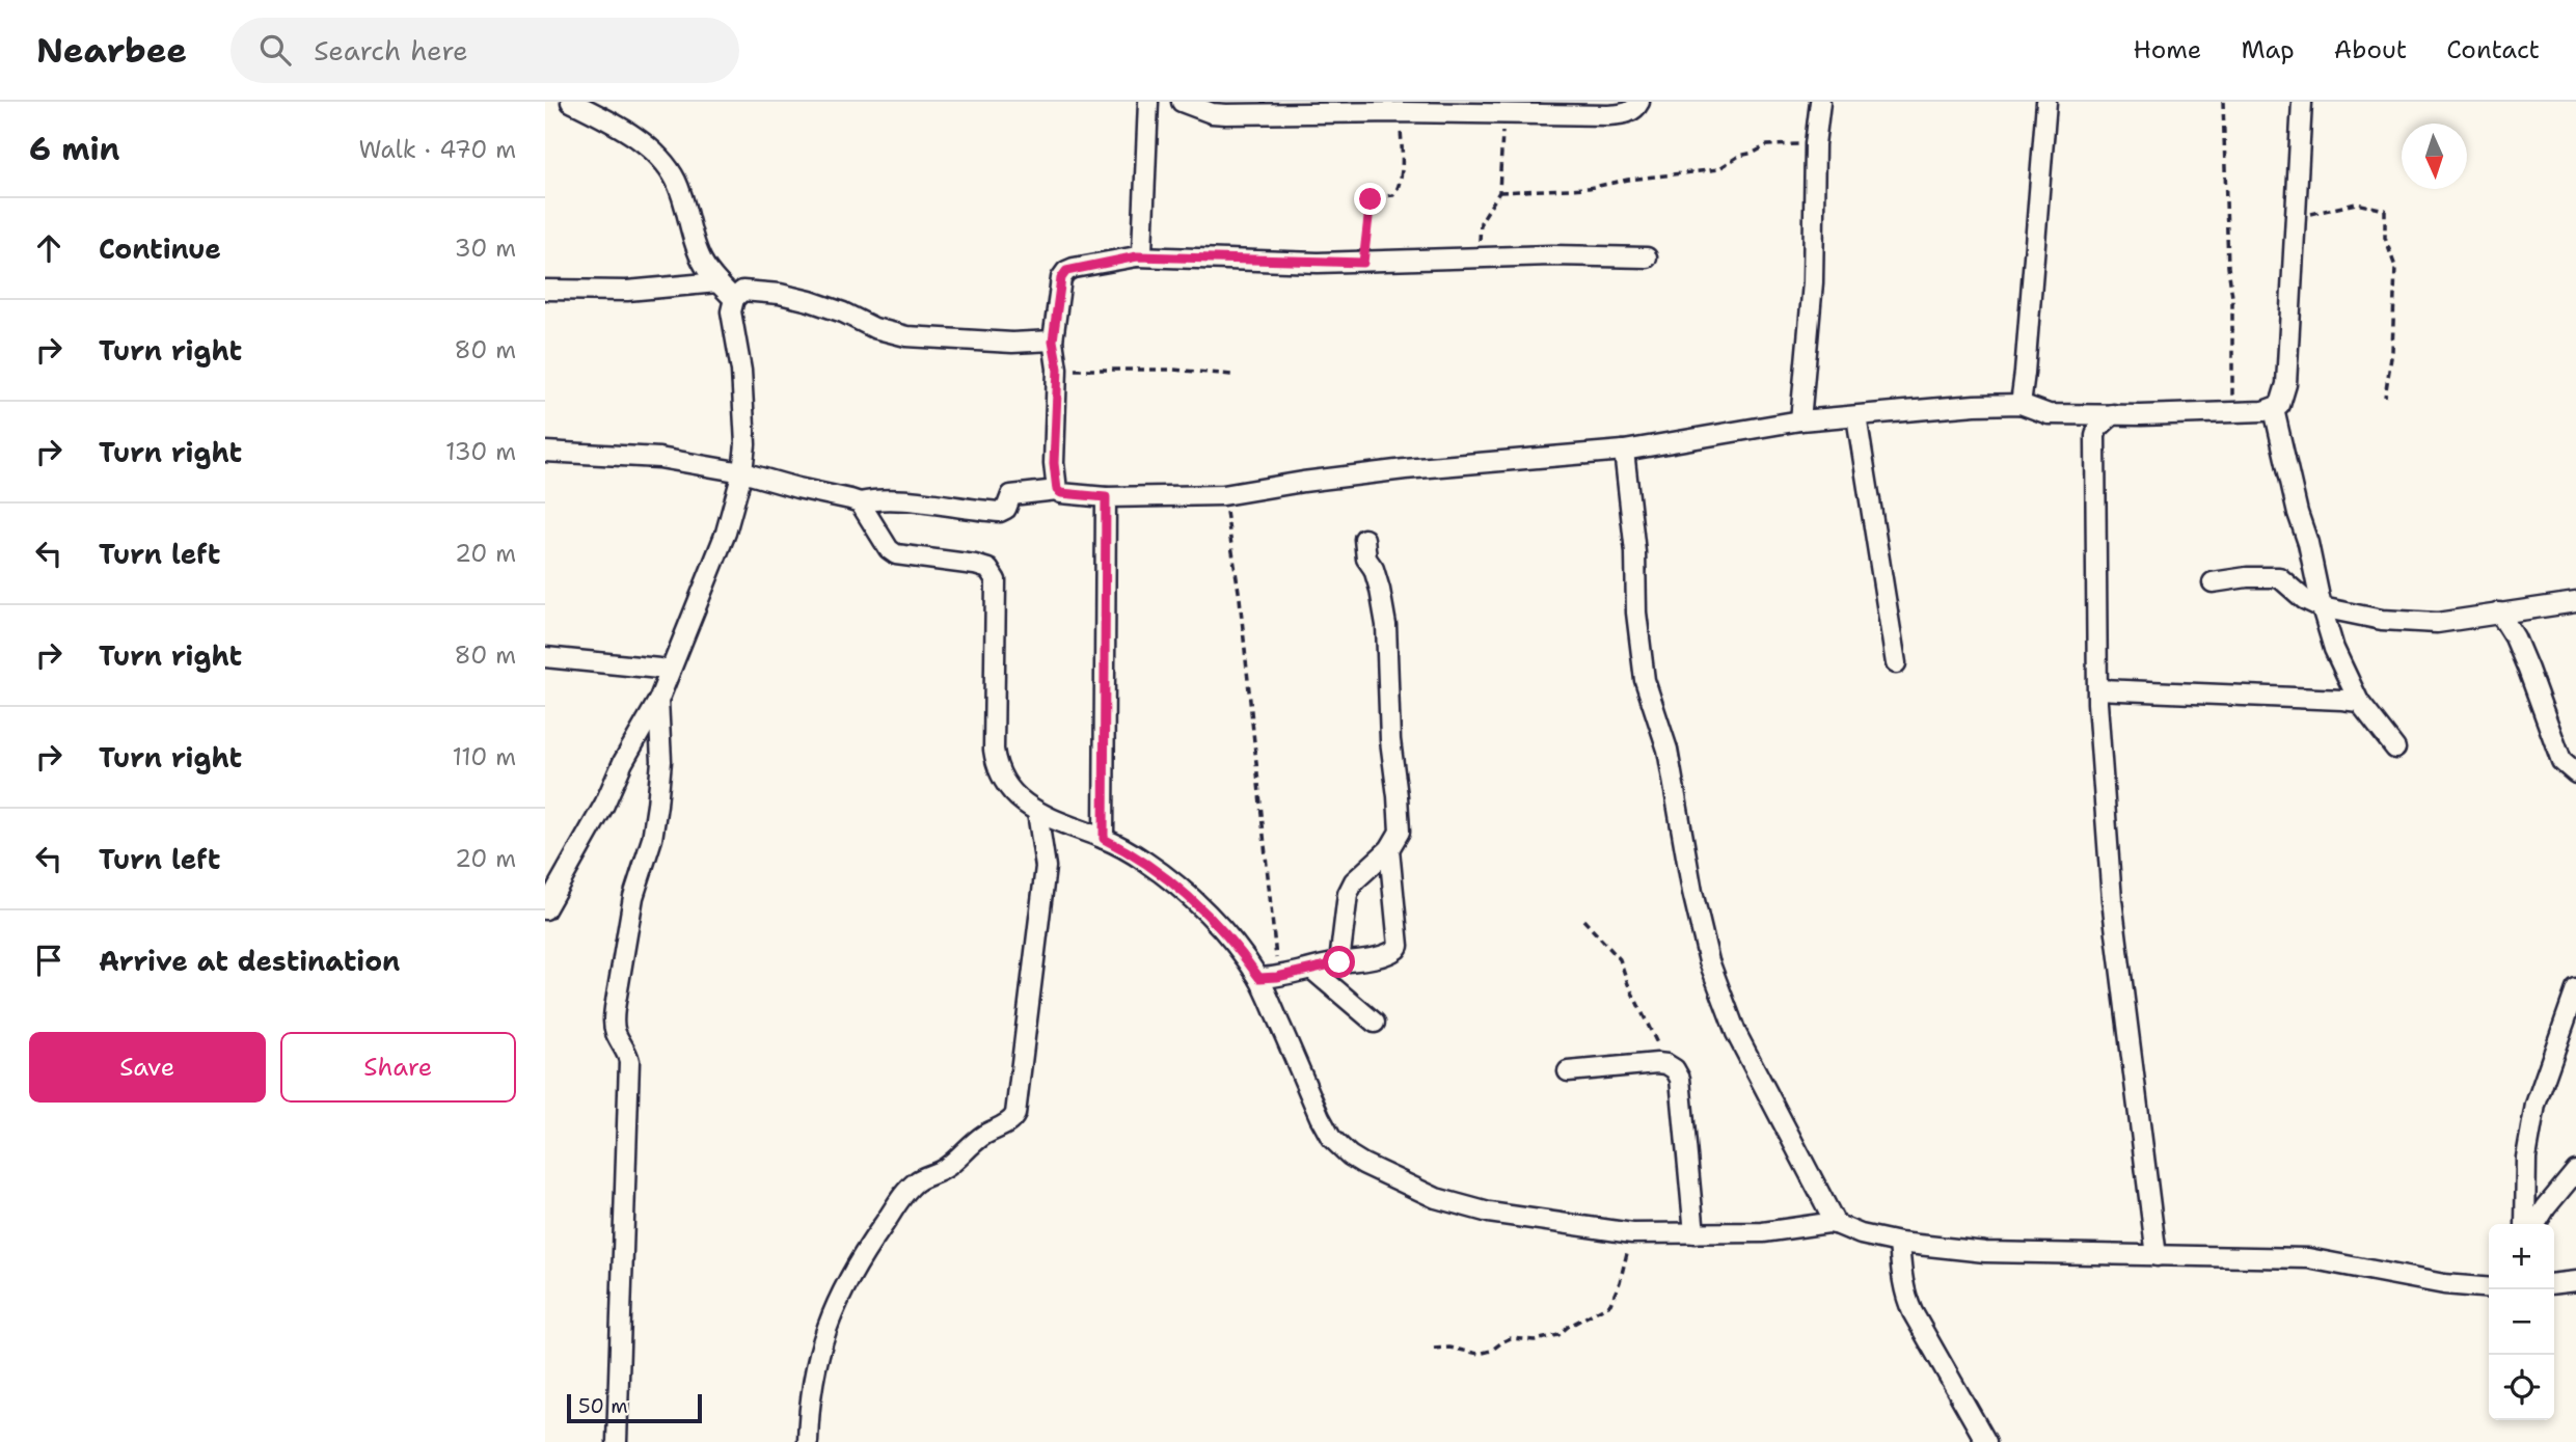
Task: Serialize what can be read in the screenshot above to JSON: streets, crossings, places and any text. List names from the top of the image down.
{
  "scale_bar": "50 m",
  "north": "bottom",
  "page": {
    "header": "Nearbee",
    "search": "Search here",
    "nav": [
      "Home",
      "Map",
      "About",
      "Contact"
    ],
    "heading": ["6 min", "Walk · 470 m"],
    "list": [
      ["Continue", "30 m"],
      ["Turn right", "80 m"],
      ["Turn right", "130 m"],
      ["Turn left", "20 m"],
      ["Turn right", "80 m"],
      ["Turn right", "110 m"],
      ["Turn left", "20 m"],
      "Arrive at destination"
    ],
    "buttons": ["Save", "Share"],
    "map_buttons": ["+", "−"],
    "scale": "50 m"
  }
}
